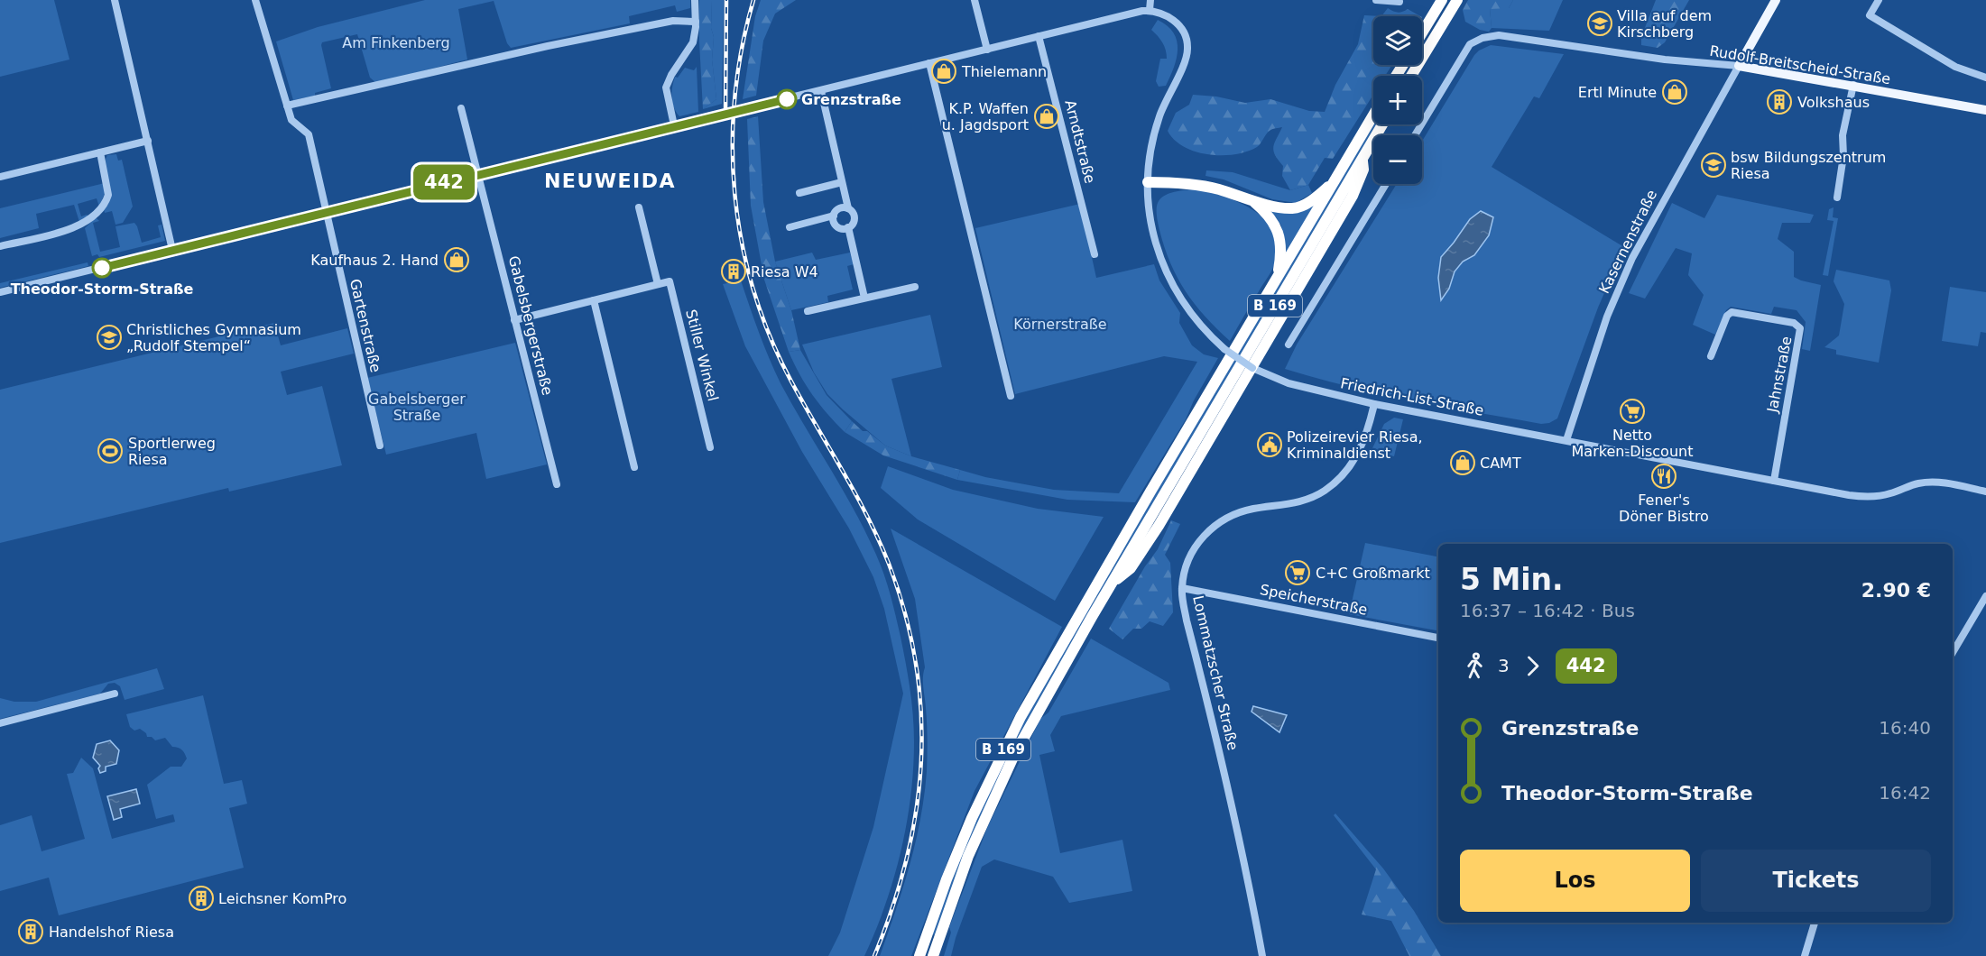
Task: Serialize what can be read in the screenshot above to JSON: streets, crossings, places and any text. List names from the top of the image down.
{
  "streets": {
    "highway": ["B 169"],
    "main road": ["Rudolf-Breitscheid-Straße"],
    "street": [
      "Arndtstraße",
      "Kasernenstraße",
      "Gartenstraße",
      "Gabelsbergerstraße",
      "Stiller Winkel",
      "Jahnstraße",
      "Friedrich-List-Straße",
      "Speicherstraße",
      "Lommatzscher Straße"
    ]
  },
  "crossings": [
    ["Rudolf-Breitscheid-Straße", "Kasernenstraße"],
    ["Kasernenstraße", "Friedrich-List-Straße"],
    ["Jahnstraße", "Friedrich-List-Straße"],
    ["Friedrich-List-Straße", "Lommatzscher Straße"],
    ["Speicherstraße", "Lommatzscher Straße"]
  ],
  "districts": ["NEUWEIDA"],
  "parks": ["Am Finkenberg", "Körnerstraße", "Gabelsberger Straße"],
  "places": {
    "school or university": ["Villa auf dem Kirschberg", "bsw Bildungszentrum Riesa", "Christliches Gymnasium „Rudolf Stempel“"],
    "shop": [
      "Thielemann",
      "Ertl Minute",
      "K.P. Waffen u. Jagdsport",
      "Kaufhaus 2. Hand",
      "CAMT"
    ],
    "other": ["Grenzstraße", "Theodor-Storm-Straße"],
    "building": [
      "Volkshaus",
      "Riesa W4",
      "Leichsner KomPro",
      "Handelshof Riesa"
    ],
    "supermarket": ["Netto Marken-Discount", "C+C Großmarkt"],
    "public building": ["Polizeirevier Riesa, Kriminaldienst"],
    "sports": ["Sportlerweg Riesa"],
    "restaurant": ["Fener's Döner Bistro"]
  },
  "lines": ["bus line 442"],
  "page": {
    "on_map": "442",
    "map_buttons": ["+", "−"],
    "heading": ["5 Min.", "16:37 – 16:42 · Bus", "2.90 €"],
    "legs": ["3", "442"],
    "list": [
      {
        "name": "Grenzstraße",
        "value": "16:40"
      },
      {
        "name": "Theodor-Storm-Straße",
        "value": "16:42"
      }
    ],
    "buttons": ["Los", "Tickets"]
  }
}
